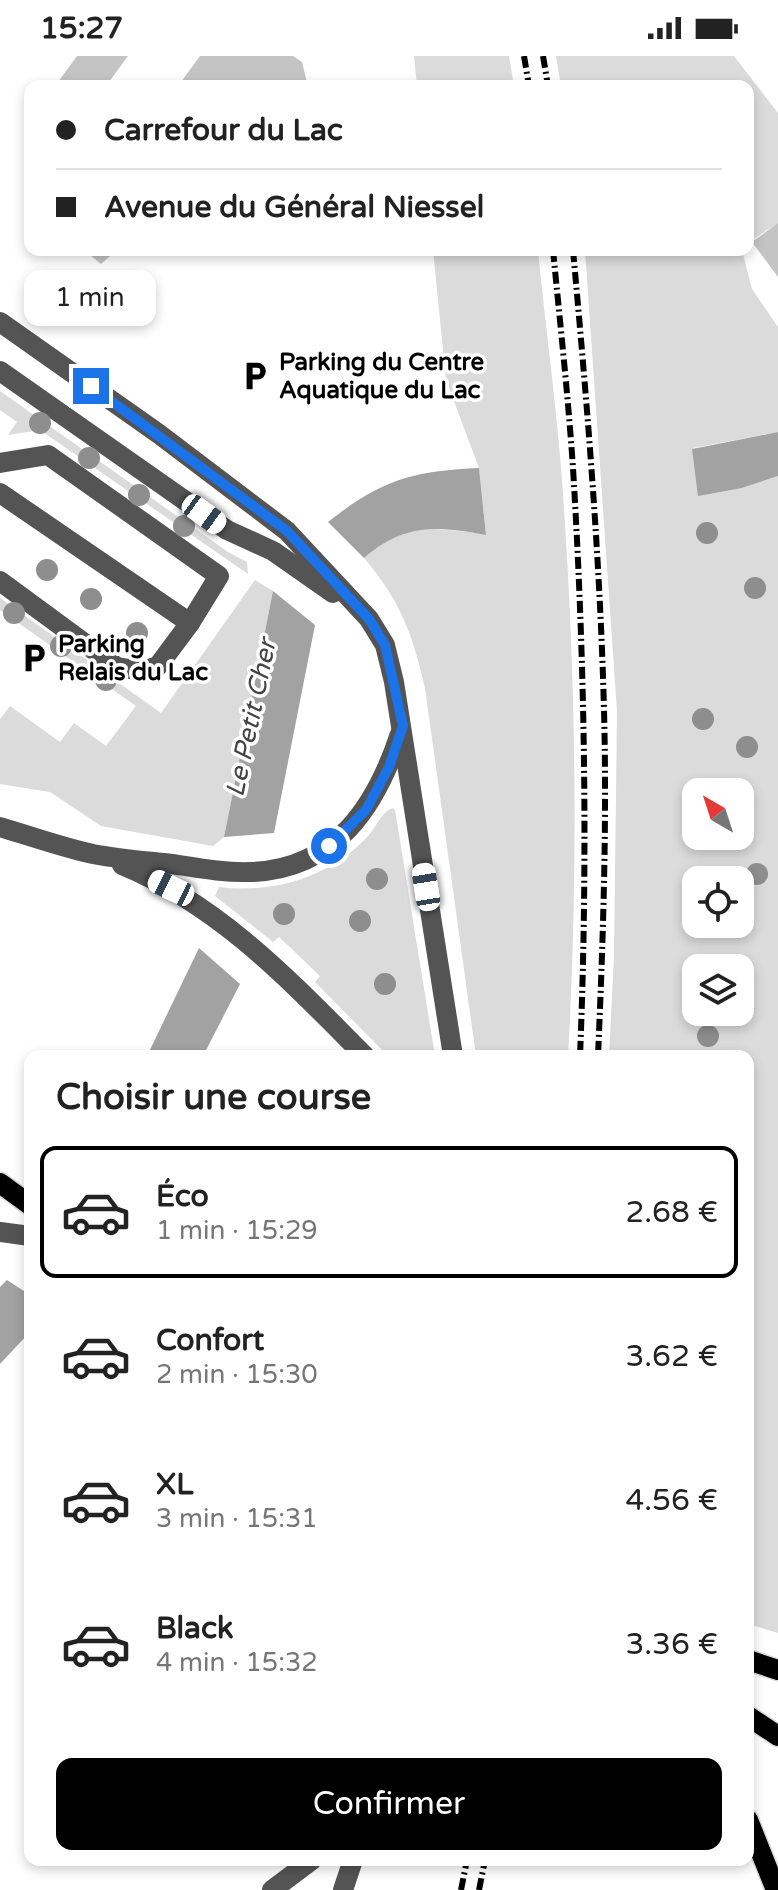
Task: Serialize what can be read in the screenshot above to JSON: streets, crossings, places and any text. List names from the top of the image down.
{
  "water": ["Le Petit Cher"],
  "places": {
    "parking": ["Parking du Centre Aquatique du Lac", "Parking Relais du Lac"]
  },
  "north": "top left",
  "page": {
    "status": "15:27",
    "banner": ["Carrefour du Lac", "Avenue du Général Niessel"],
    "bubble": "1 min",
    "heading": "Choisir une course",
    "list": [
      {
        "name": "Éco",
        "note": "1 min · 15:29",
        "value": "2.68 €"
      },
      {
        "name": "Confort",
        "note": "2 min · 15:30",
        "value": "3.62 €"
      },
      {
        "name": "XL",
        "note": "3 min · 15:31",
        "value": "4.56 €"
      },
      {
        "name": "Black",
        "note": "4 min · 15:32",
        "value": "3.36 €"
      }
    ],
    "buttons": "Confirmer"
  }
}
